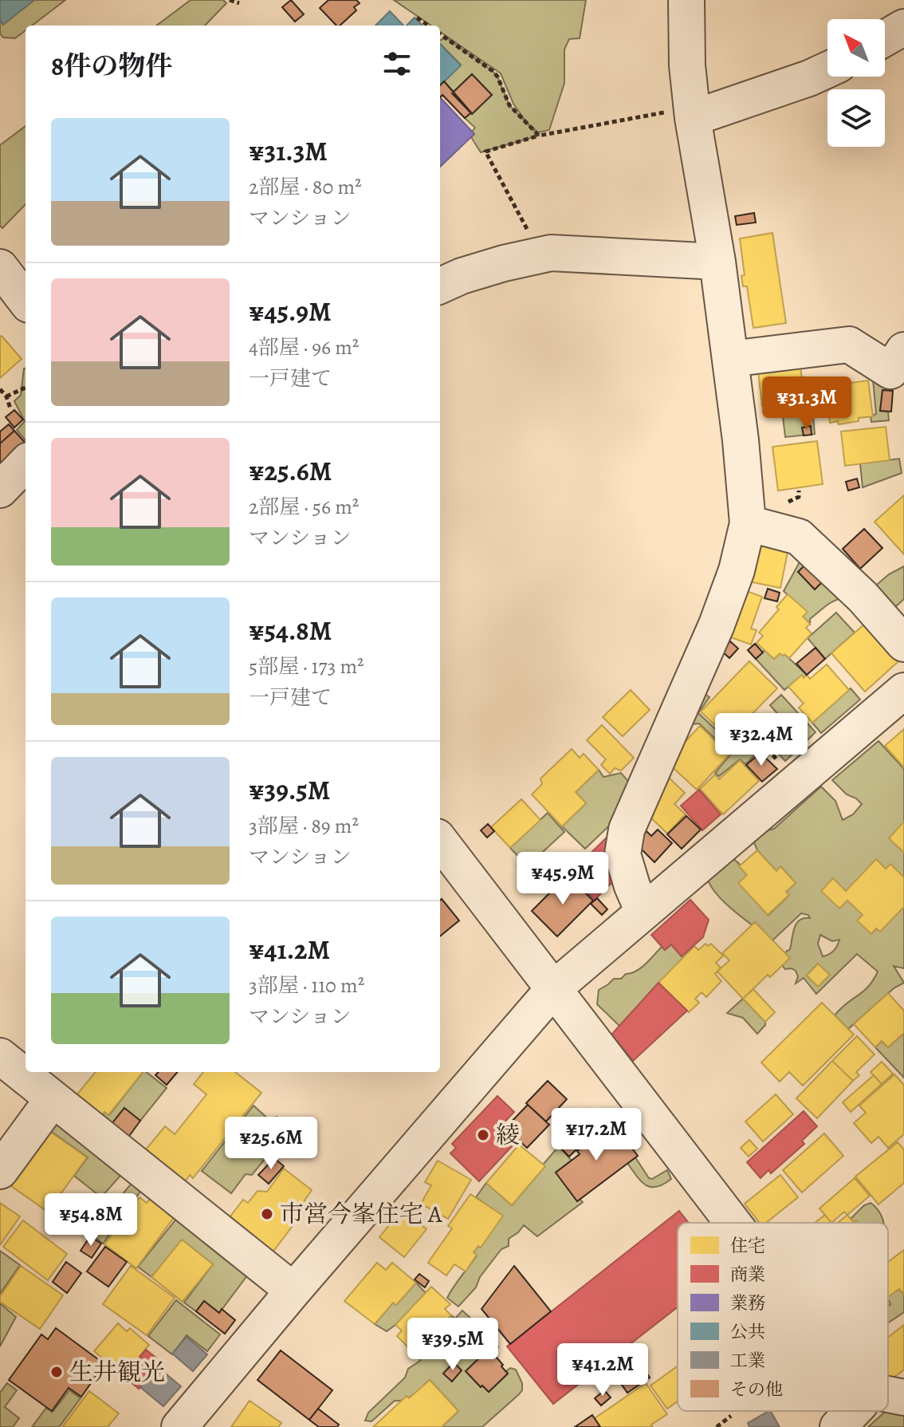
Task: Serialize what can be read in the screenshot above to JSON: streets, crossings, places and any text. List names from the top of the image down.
{
  "places": ["綾", "市営今峯住宅 A", "生井観光"],
  "legend": [
    "住宅",
    "商業",
    "業務",
    "公共",
    "工業",
    "その他"
  ],
  "north": "top left",
  "page": {
    "heading": "8件の物件",
    "list": [
      {
        "name": "¥31.3M",
        "note": "2部屋 · 80 m² · マンション"
      },
      {
        "name": "¥45.9M",
        "note": "4部屋 · 96 m² · 一戸建て"
      },
      {
        "name": "¥25.6M",
        "note": "2部屋 · 56 m² · マンション"
      },
      {
        "name": "¥54.8M",
        "note": "5部屋 · 173 m² · 一戸建て"
      },
      {
        "name": "¥39.5M",
        "note": "3部屋 · 89 m² · マンション"
      },
      {
        "name": "¥41.2M",
        "note": "3部屋 · 110 m² · マンション"
      }
    ],
    "price": [
      "¥31.3M",
      "¥32.4M",
      "¥45.9M",
      "¥17.2M",
      "¥25.6M",
      "¥54.8M",
      "¥39.5M",
      "¥41.2M"
    ]
  }
}
